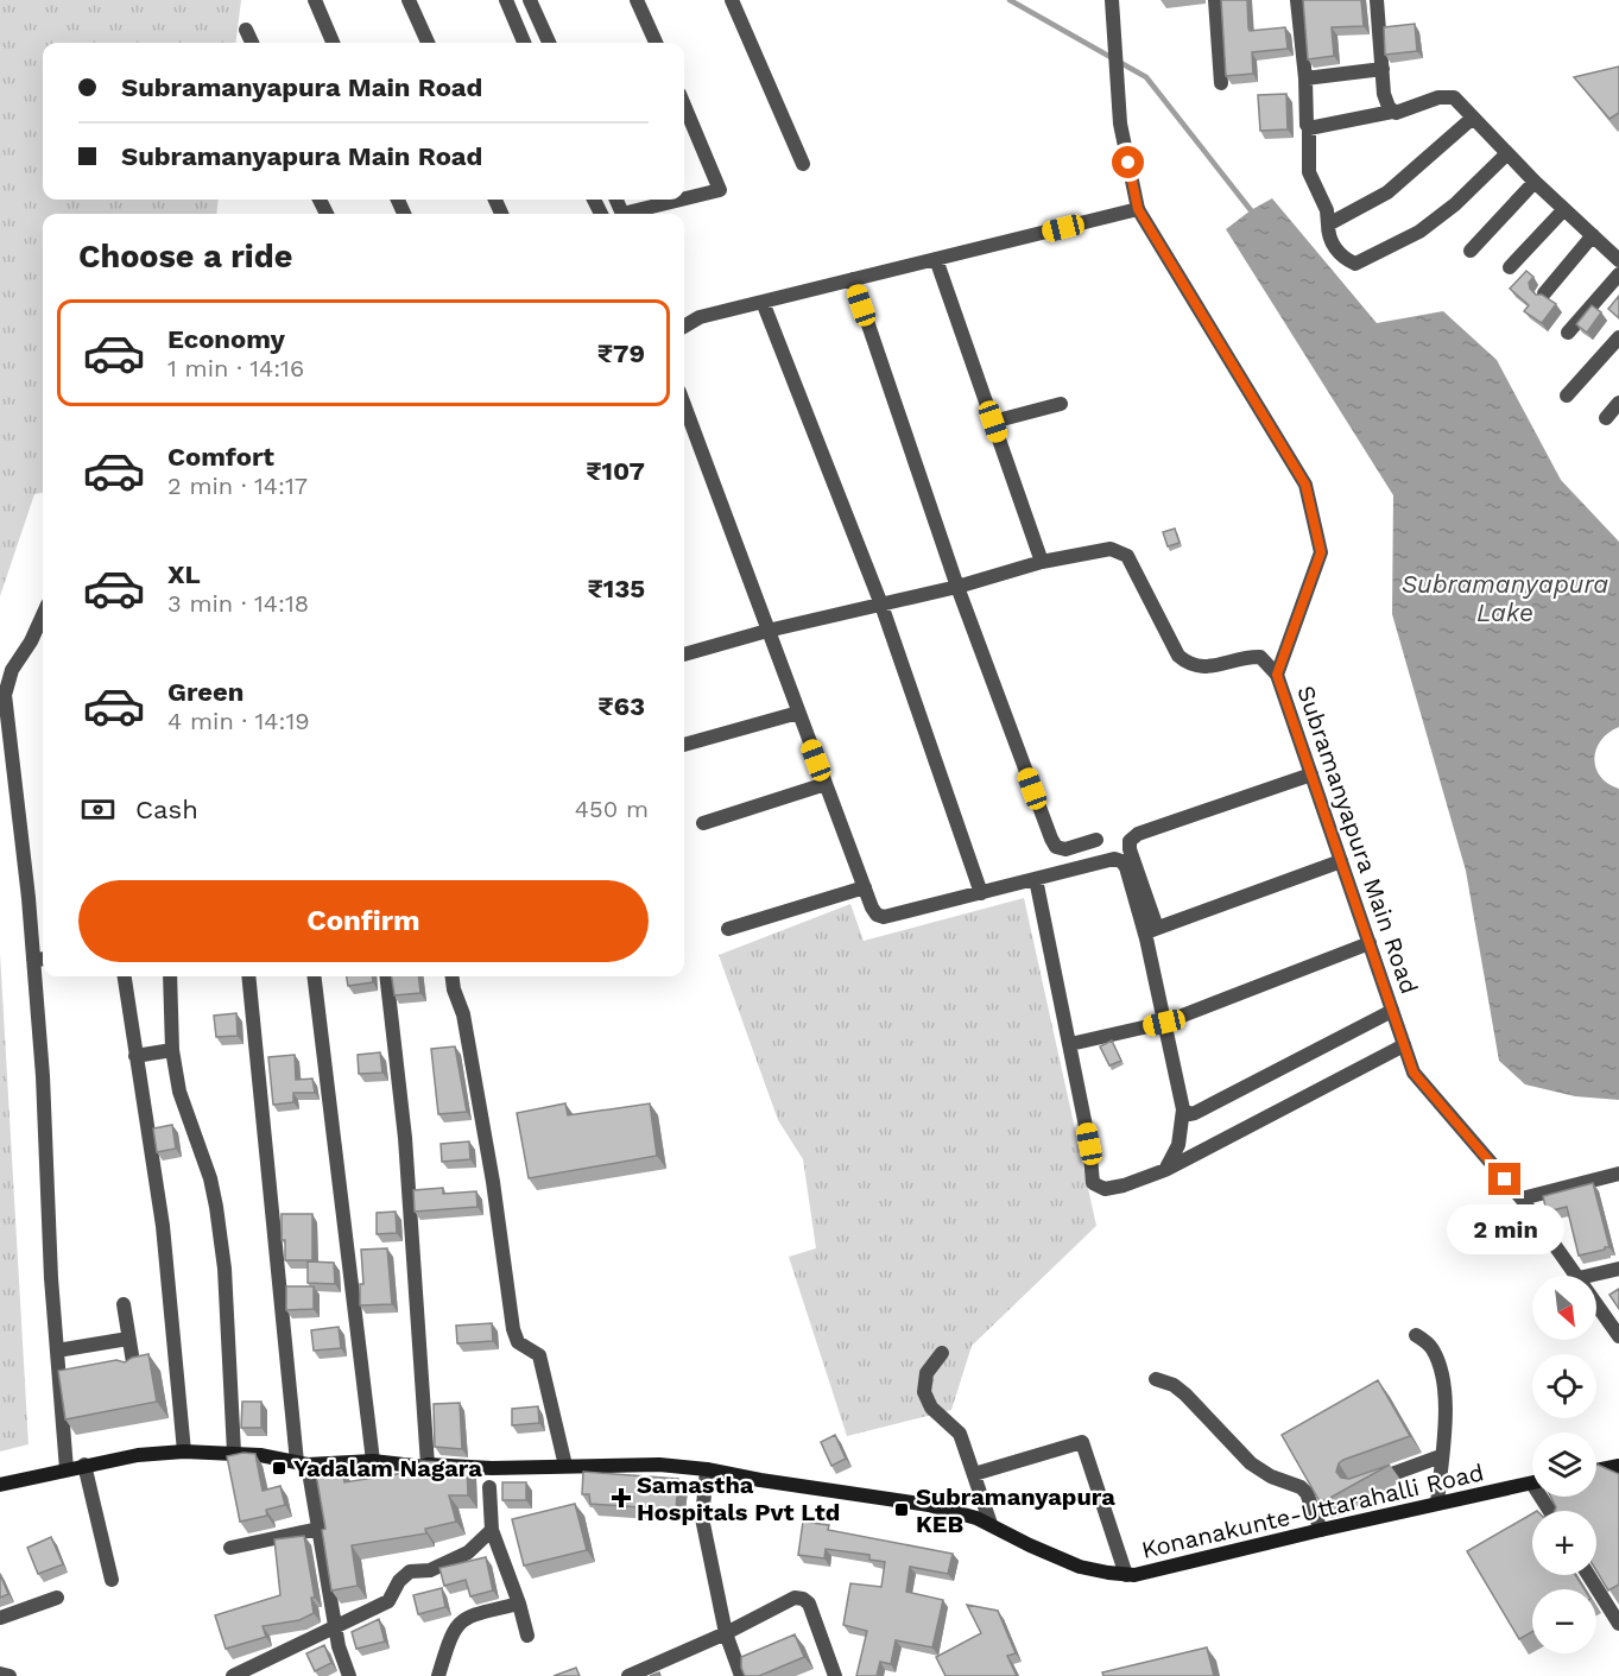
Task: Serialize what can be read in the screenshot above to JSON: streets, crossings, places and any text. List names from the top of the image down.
{
  "streets": {
    "main road": ["Konanakunte-Uttarahalli Road"],
    "street": ["Subramanyapura Main Road"]
  },
  "water": ["Subramanyapura Lake"],
  "places": {
    "transit": ["Yadalam Nagara", "Subramanyapura KEB"],
    "health": ["Samastha Hospitals Pvt Ltd"]
  },
  "north": "bottom right",
  "page": {
    "banner": ["Subramanyapura Main Road", "Subramanyapura Main Road"],
    "heading": "Choose a ride",
    "list": [
      {
        "name": "Economy",
        "note": "1 min · 14:16",
        "value": "₹79"
      },
      {
        "name": "Comfort",
        "note": "2 min · 14:17",
        "value": "₹107"
      },
      {
        "name": "XL",
        "note": "3 min · 14:18",
        "value": "₹135"
      },
      {
        "name": "Green",
        "note": "4 min · 14:19",
        "value": "₹63"
      }
    ],
    "pay": ["Cash", "450 m"],
    "buttons": "Confirm",
    "bubble": "2 min",
    "map_buttons": ["+", "−"]
  }
}
